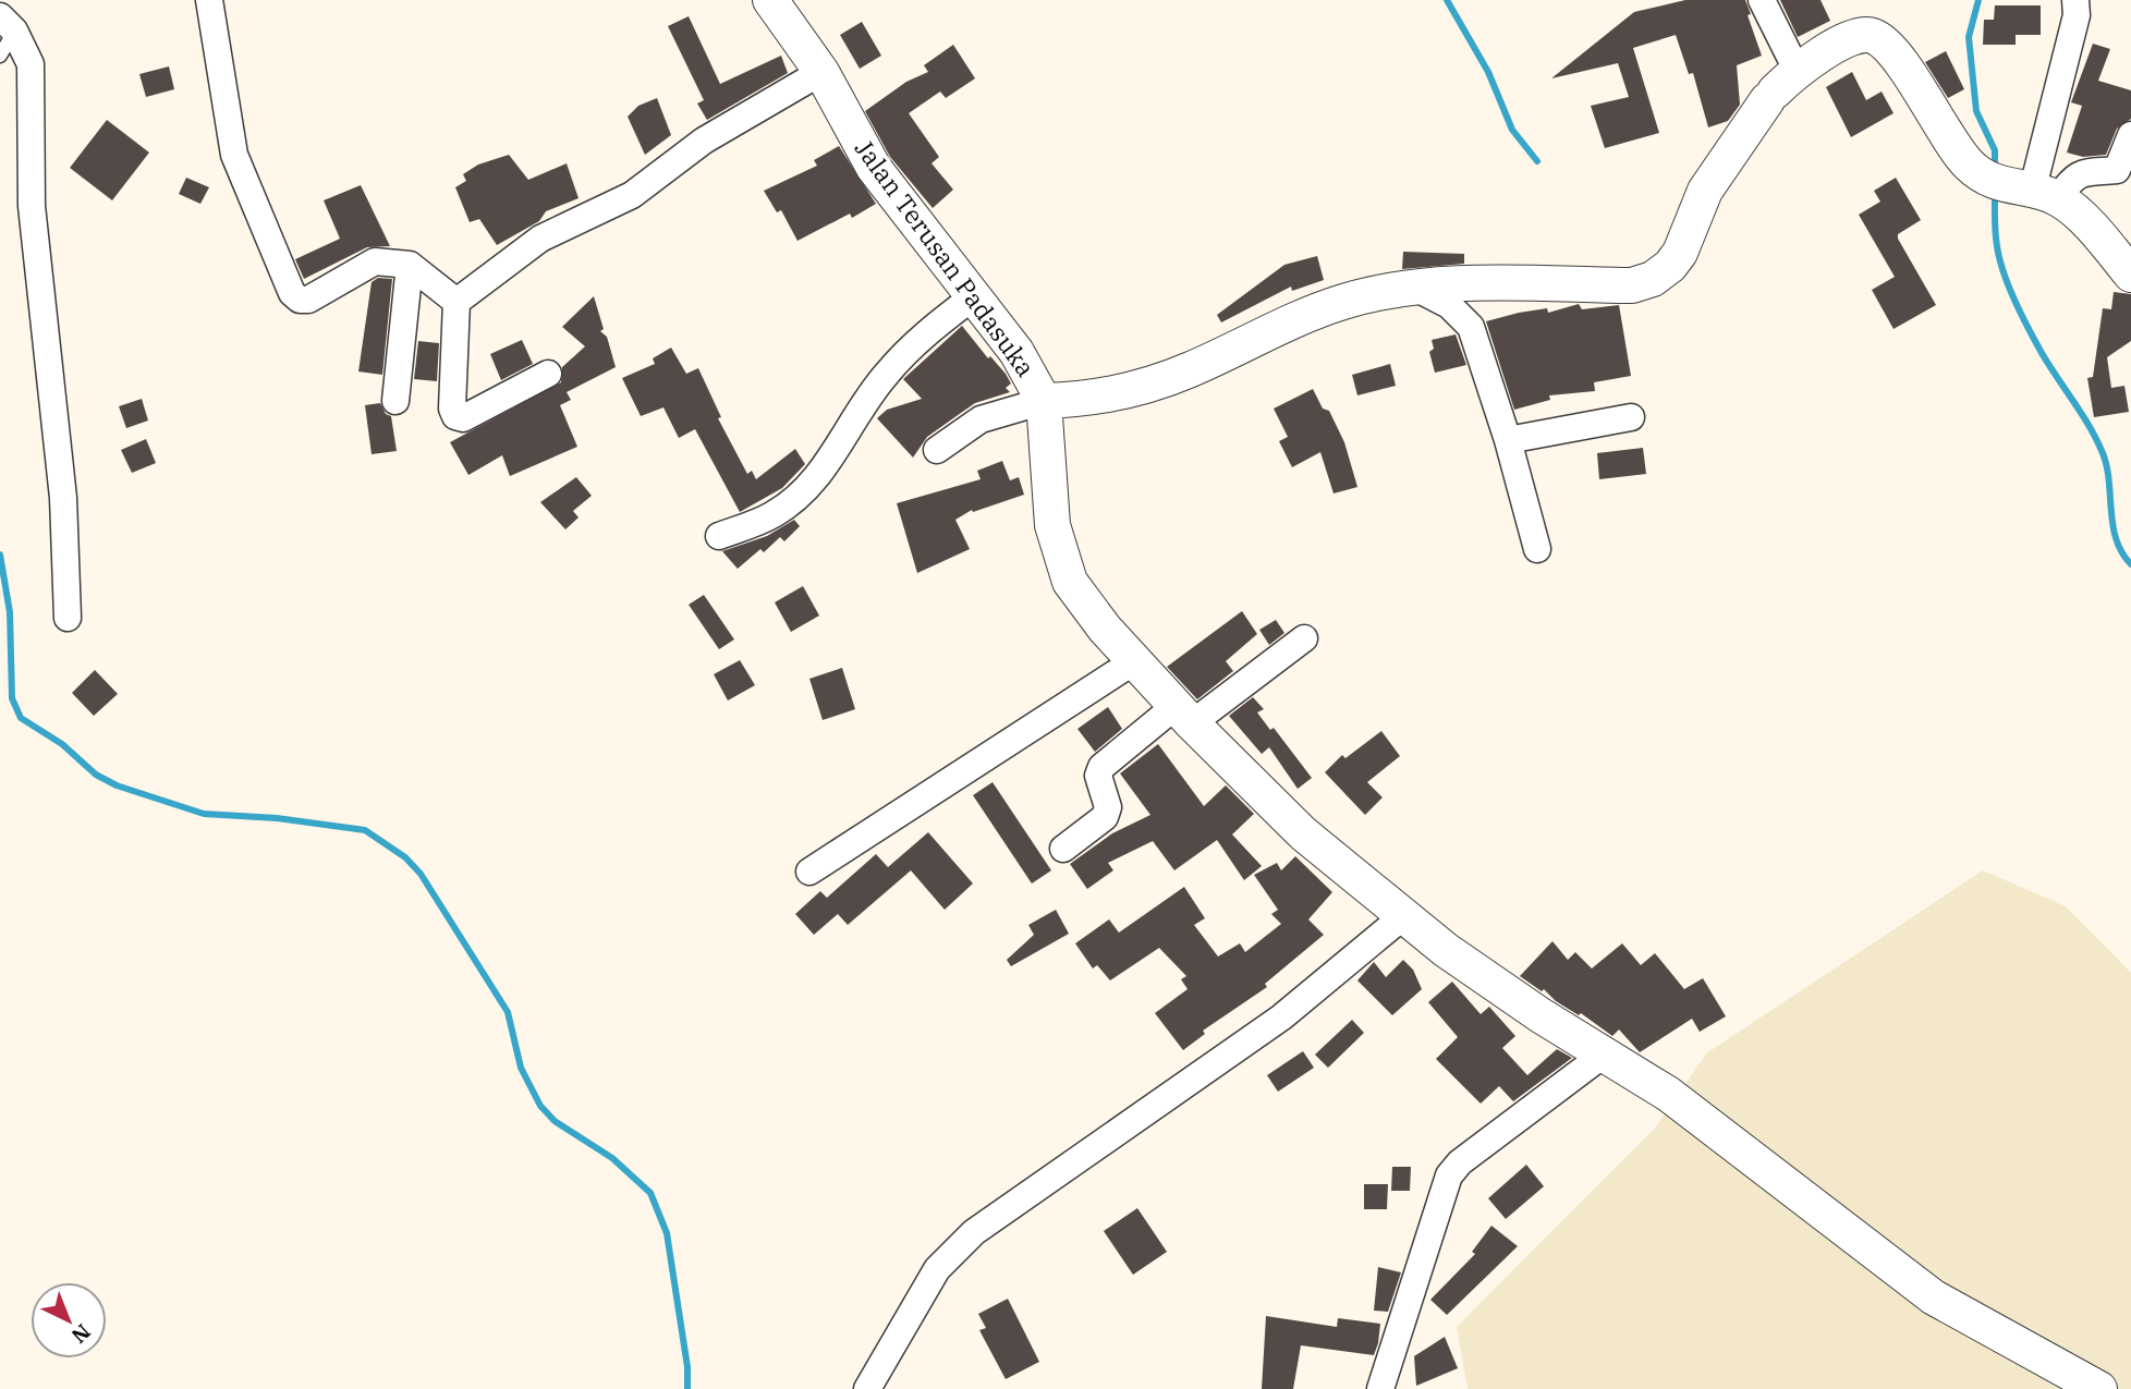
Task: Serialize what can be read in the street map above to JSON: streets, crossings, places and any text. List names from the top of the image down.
{
  "streets": {
    "street": ["Jalan Terusan Padasuka"]
  },
  "north": "bottom right"
}
